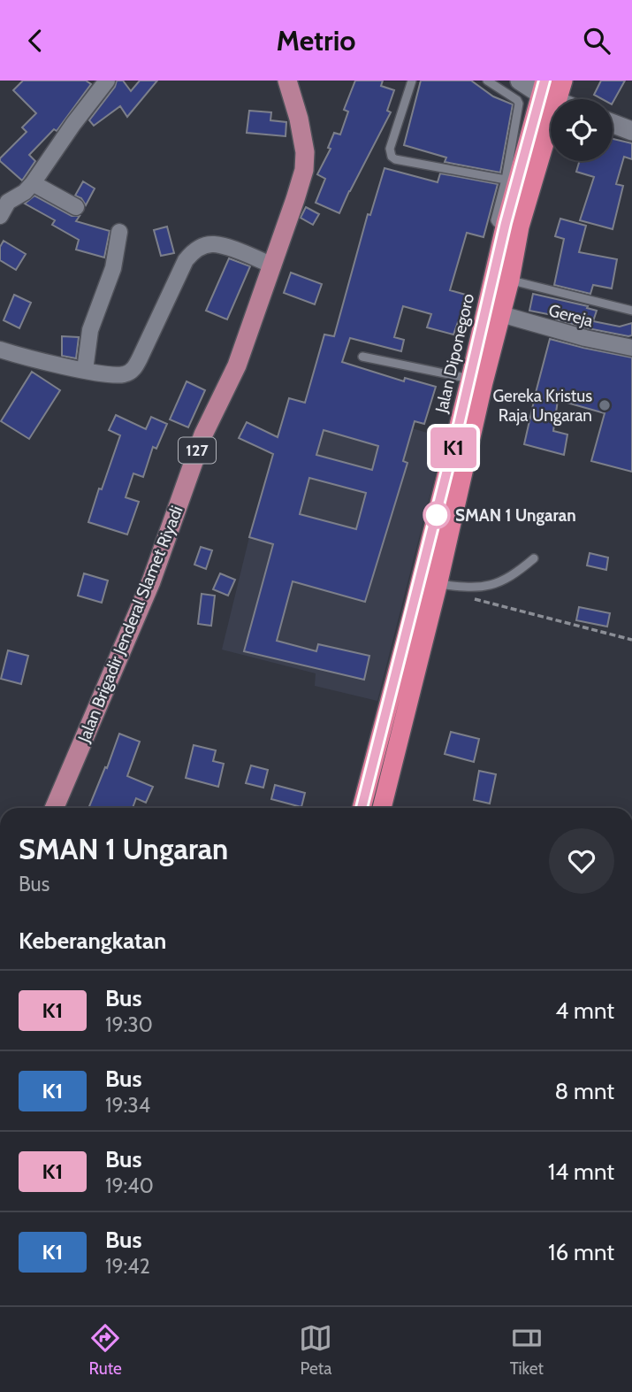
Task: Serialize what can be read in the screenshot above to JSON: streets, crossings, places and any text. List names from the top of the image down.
{
  "streets": {
    "highway": ["Jalan Diponegoro"],
    "main road": ["127", "Jalan Brigadir Jenderal Slamet Riyadi"],
    "street": ["Gereja"]
  },
  "crossings": [
    ["Gereja", "Jalan Diponegoro"]
  ],
  "places": ["Gereka Kristus Raja Ungaran", "SMAN 1 Ungaran"],
  "lines": ["bus line K1"],
  "page": {
    "header": "Metrio",
    "on_map": "K1",
    "heading": [
      ["SMAN 1 Ungaran", "Bus"],
      "Keberangkatan"
    ],
    "list": [
      {
        "mark": "K1",
        "name": "Bus",
        "note": "19:30",
        "value": "4 mnt"
      },
      {
        "mark": "K1",
        "name": "Bus",
        "note": "19:34",
        "value": "8 mnt"
      },
      {
        "mark": "K1",
        "name": "Bus",
        "note": "19:40",
        "value": "14 mnt"
      },
      {
        "mark": "K1",
        "name": "Bus",
        "note": "19:42",
        "value": "16 mnt"
      }
    ],
    "tabs": ["Rute", "Peta", "Tiket"]
  }
}
